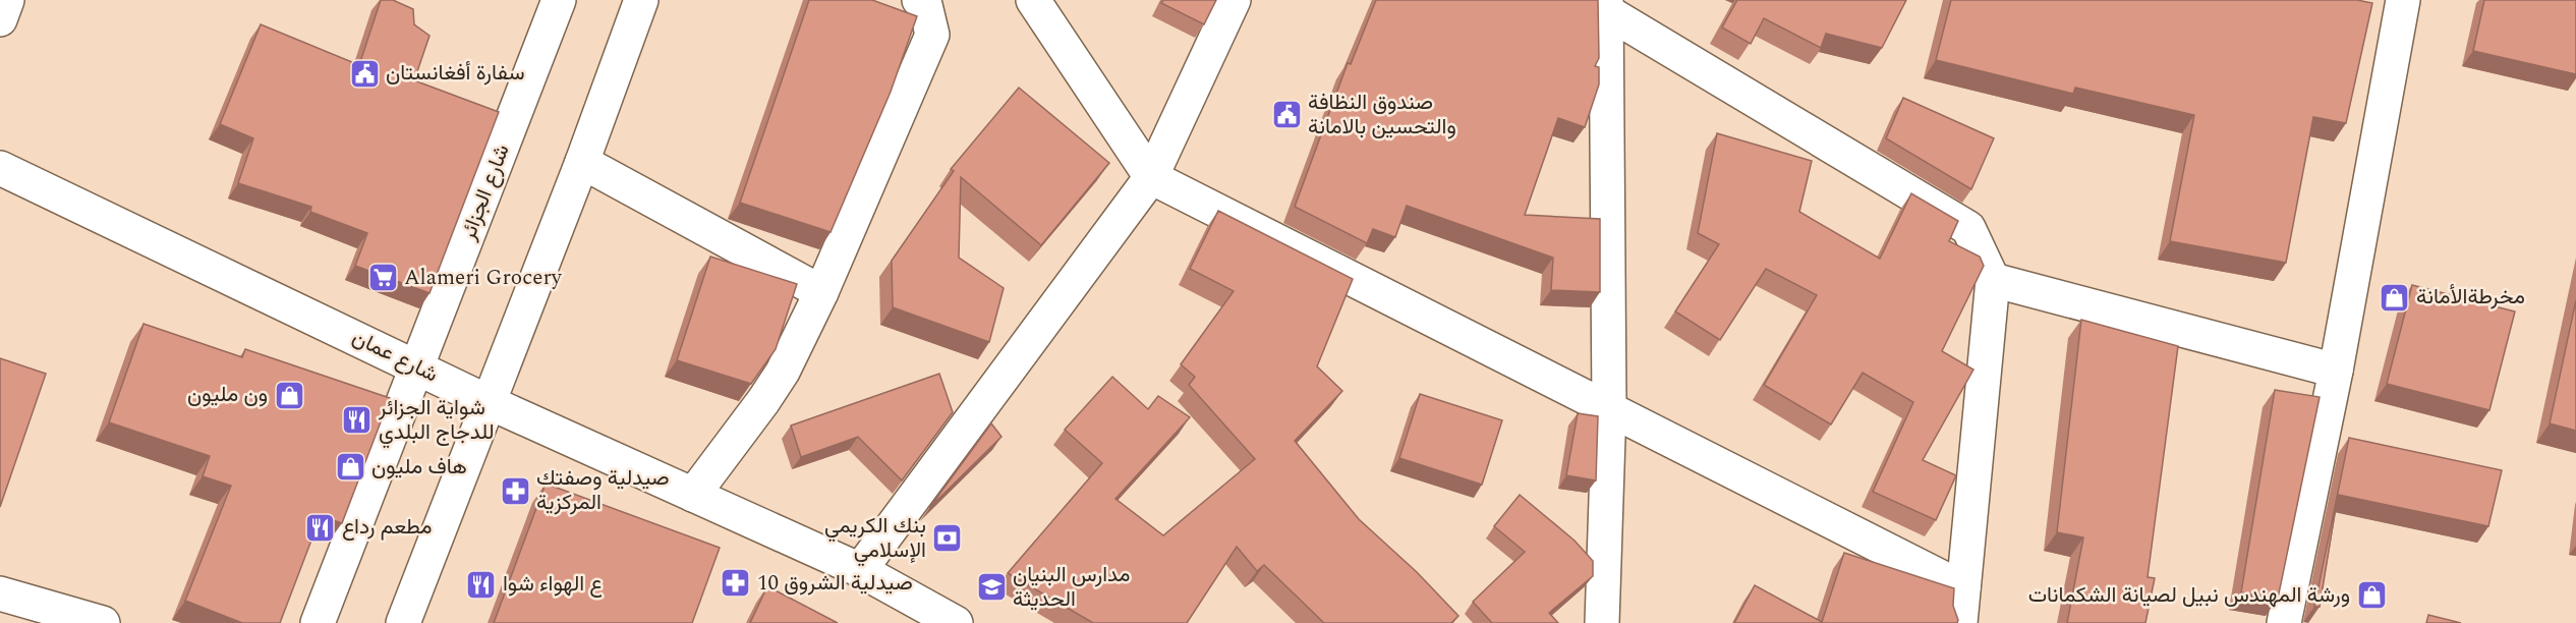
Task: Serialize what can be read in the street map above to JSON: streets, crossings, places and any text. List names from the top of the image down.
{
  "streets": {
    "street": ["شارع الجزائر", "شارع عمان"]
  },
  "crossings": [
    ["شارع الجزائر", "شارع عمان"]
  ],
  "places": {
    "public building": ["سفارة أفغانستان", "صندوق النظافة والتحسين بالامانة"],
    "supermarket": ["Alameri Grocery"],
    "shop": [
      "مخرطةالأمانة",
      "ون مليون",
      "هاف مليون",
      "ورشة المهندس نبيل لصيانة الشكمانات"
    ],
    "restaurant": ["شواية الجزائر للدجاج البلدي", "مطعم رداع", "ع الهواء شوا"],
    "pharmacy": ["صيدلية وصفتك المركزية", "صيدلية الشروق 10"],
    "bank": ["بنك الكريمي الإسلامي"],
    "school or university": ["مدارس البنيان الحديثة"]
  }
}
